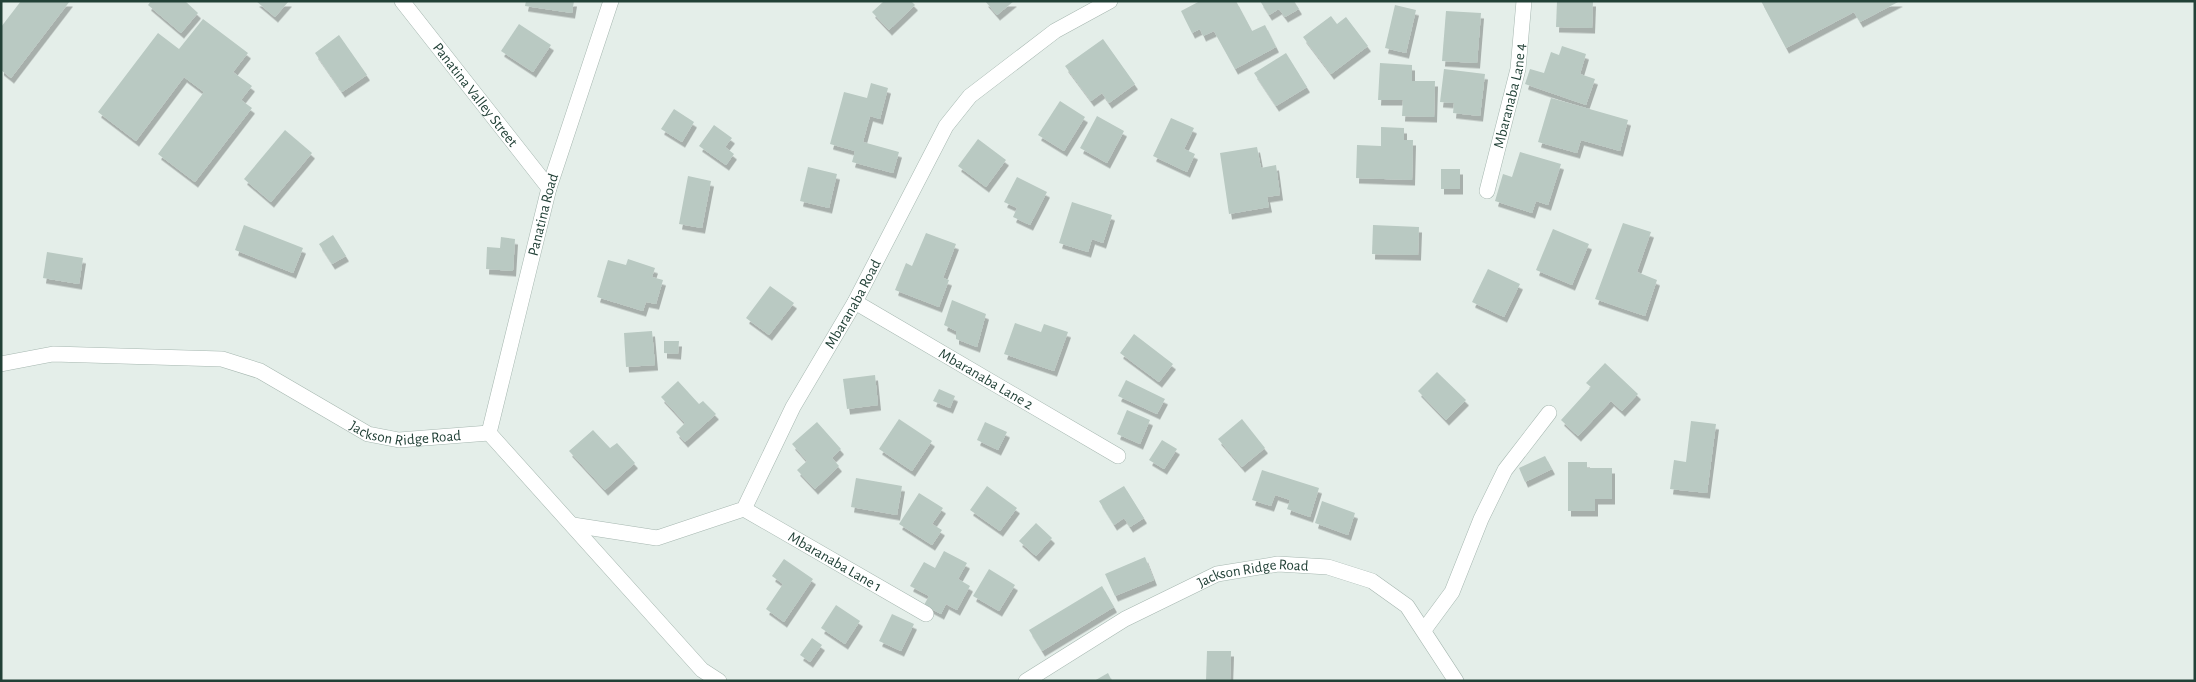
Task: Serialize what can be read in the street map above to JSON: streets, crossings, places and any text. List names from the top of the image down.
{
  "streets": {
    "street": [
      "Panatina Valley Street",
      "Mbaranaba Lane 4",
      "Panatina Road",
      "Mbaranaba Road",
      "Mbaranaba Lane 2",
      "Jackson Ridge Road",
      "Mbaranaba Lane 1"
    ]
  },
  "crossings": [
    ["Panatina Valley Street", "Panatina Road"],
    ["Panatina Road", "Jackson Ridge Road"],
    ["Mbaranaba Road", "Mbaranaba Lane 2"],
    ["Mbaranaba Road", "Mbaranaba Lane 1"]
  ]
}
